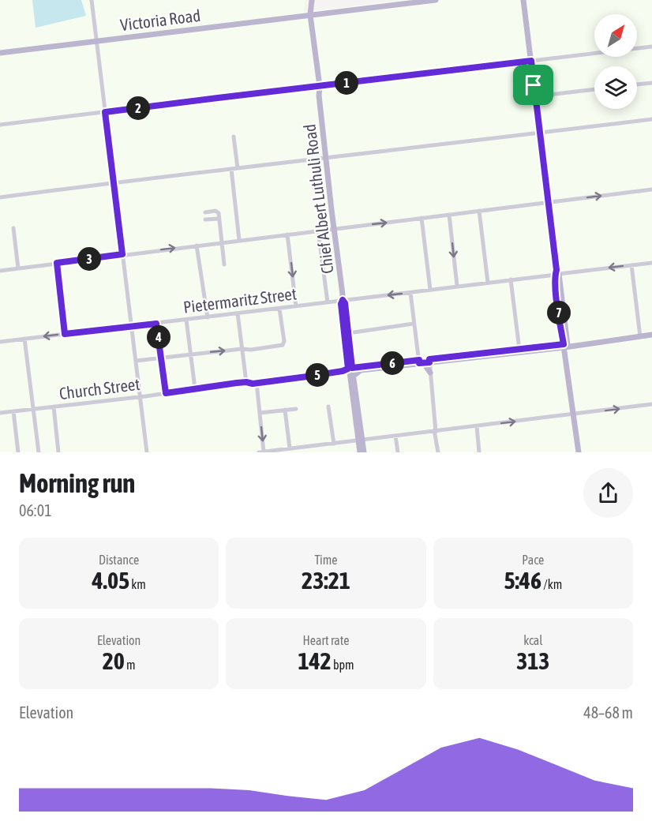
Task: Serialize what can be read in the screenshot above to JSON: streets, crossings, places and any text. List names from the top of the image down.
{
  "streets": {
    "main road": ["Victoria Road", "Chief Albert Luthuli Road", "Church Street"],
    "street": ["Pietermaritz Street"]
  },
  "crossings": [
    ["Victoria Road", "Chief Albert Luthuli Road"],
    ["Chief Albert Luthuli Road", "Pietermaritz Street"],
    ["Chief Albert Luthuli Road", "Church Street"]
  ],
  "north": "top right",
  "page": {
    "pins": [
      "1",
      "2",
      "3",
      "7",
      "4",
      "6",
      "5"
    ],
    "heading": ["Morning run", "06:01"],
    "stats": [
      ["Distance", "4.05 km"],
      ["Time", "23:21"],
      ["Pace", "5:46 /km"],
      ["Elevation", "20 m"],
      ["Heart rate", "142 bpm"],
      ["kcal", "313"]
    ],
    "chart": ["Elevation", "48–68 m"]
  }
}
